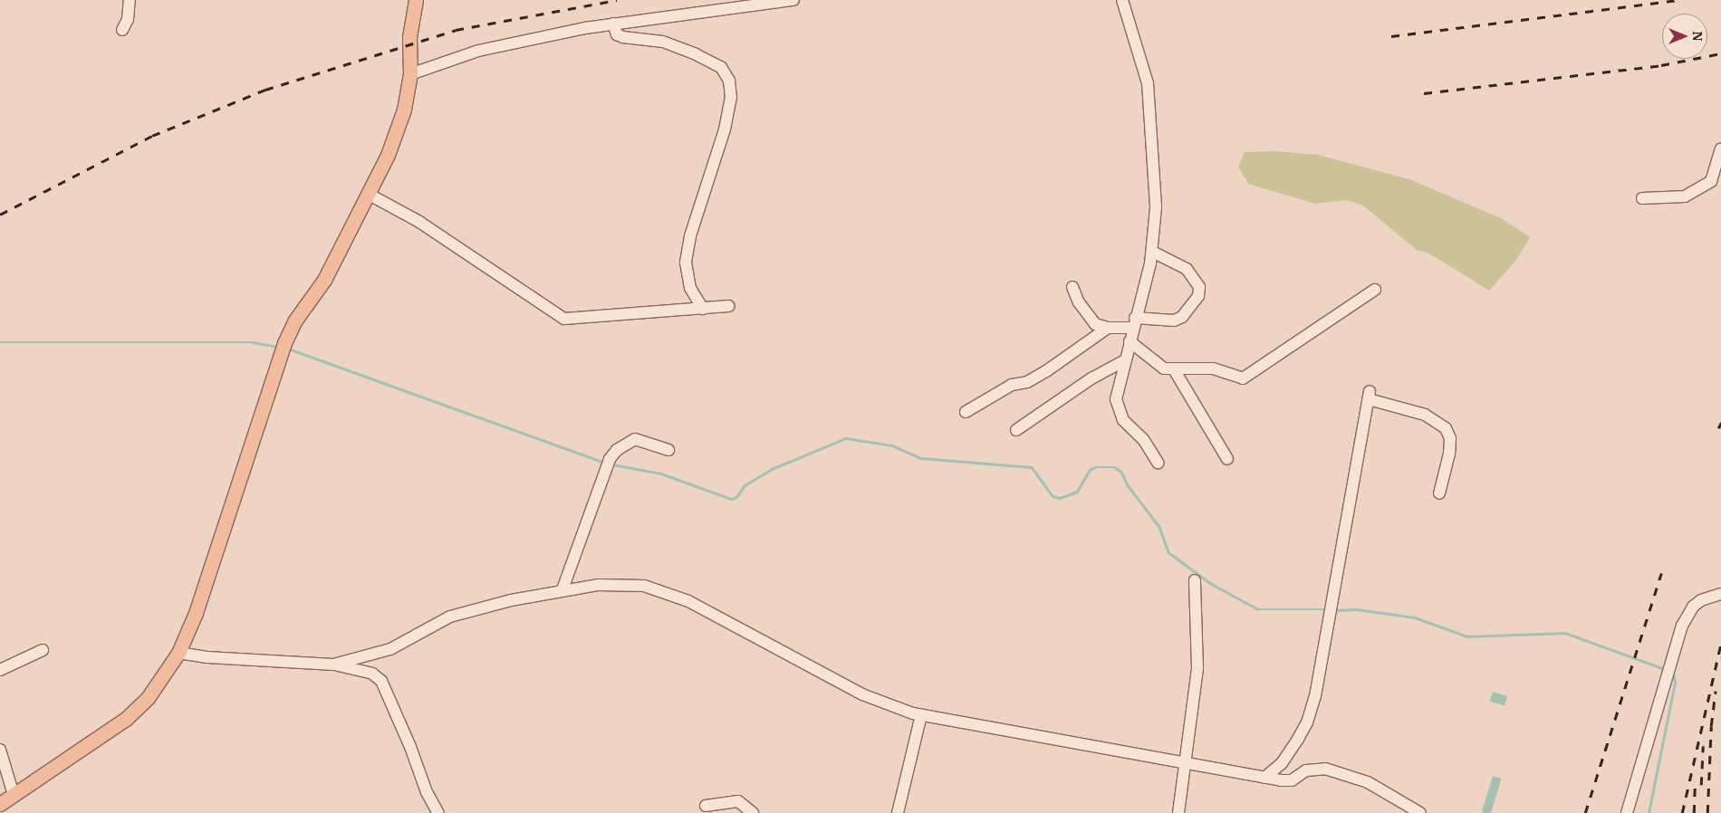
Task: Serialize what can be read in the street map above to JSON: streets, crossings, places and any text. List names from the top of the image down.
{
  "north": "right"
}
